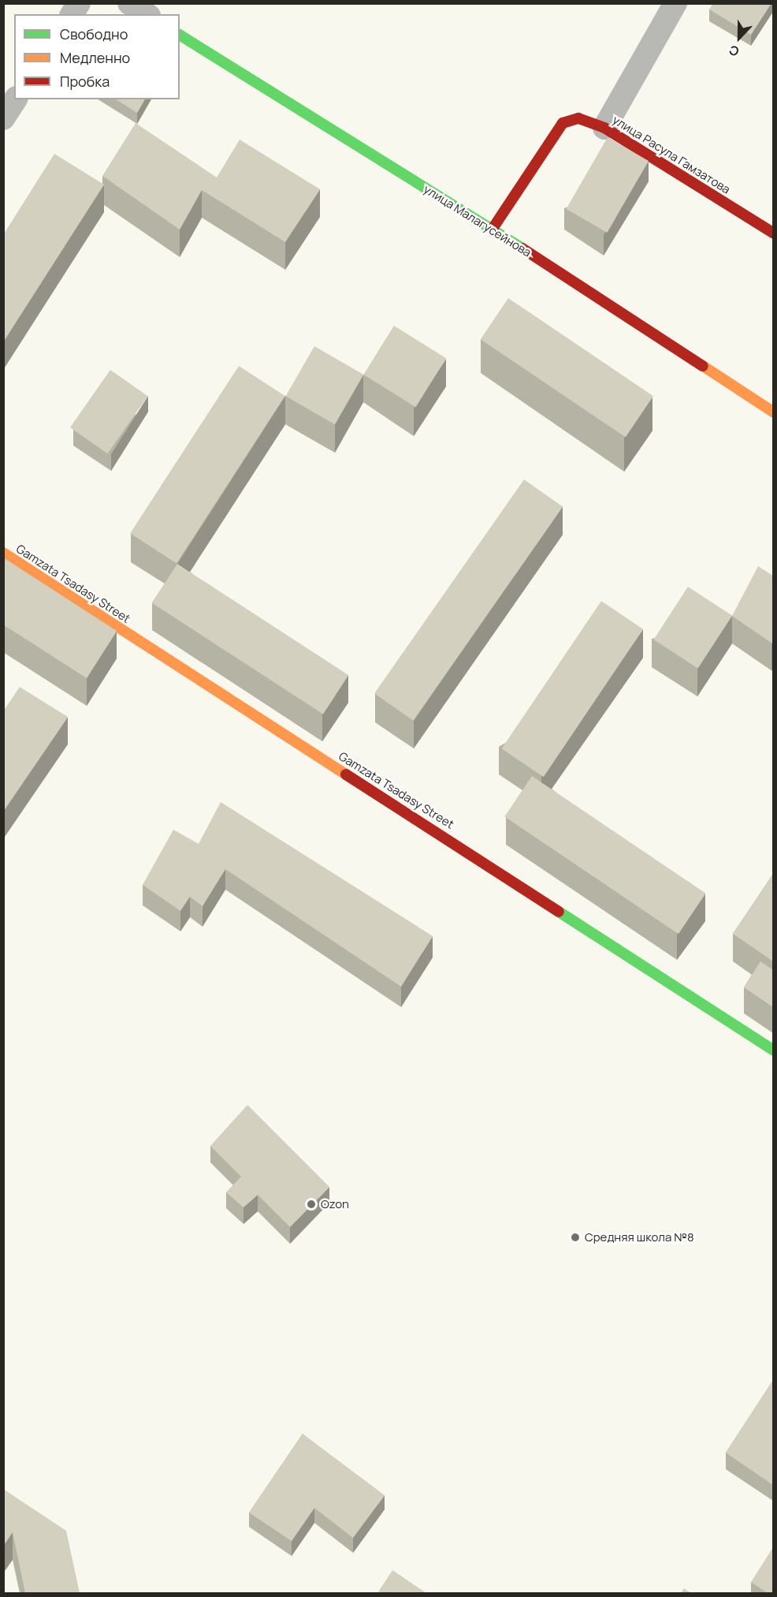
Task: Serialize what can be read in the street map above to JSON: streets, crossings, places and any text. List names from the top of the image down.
{
  "streets": {
    "street": ["улица Расула Гамзатова", "улица Малагусейнова", "Gamzata Tsadasy Street"]
  },
  "crossings": [
    ["улица Расула Гамзатова", "улица Малагусейнова"]
  ],
  "places": ["Ozon", "Средняя школа №8"],
  "legend": ["Свободно", "Медленно", "Пробка"],
  "north": "bottom"
}
